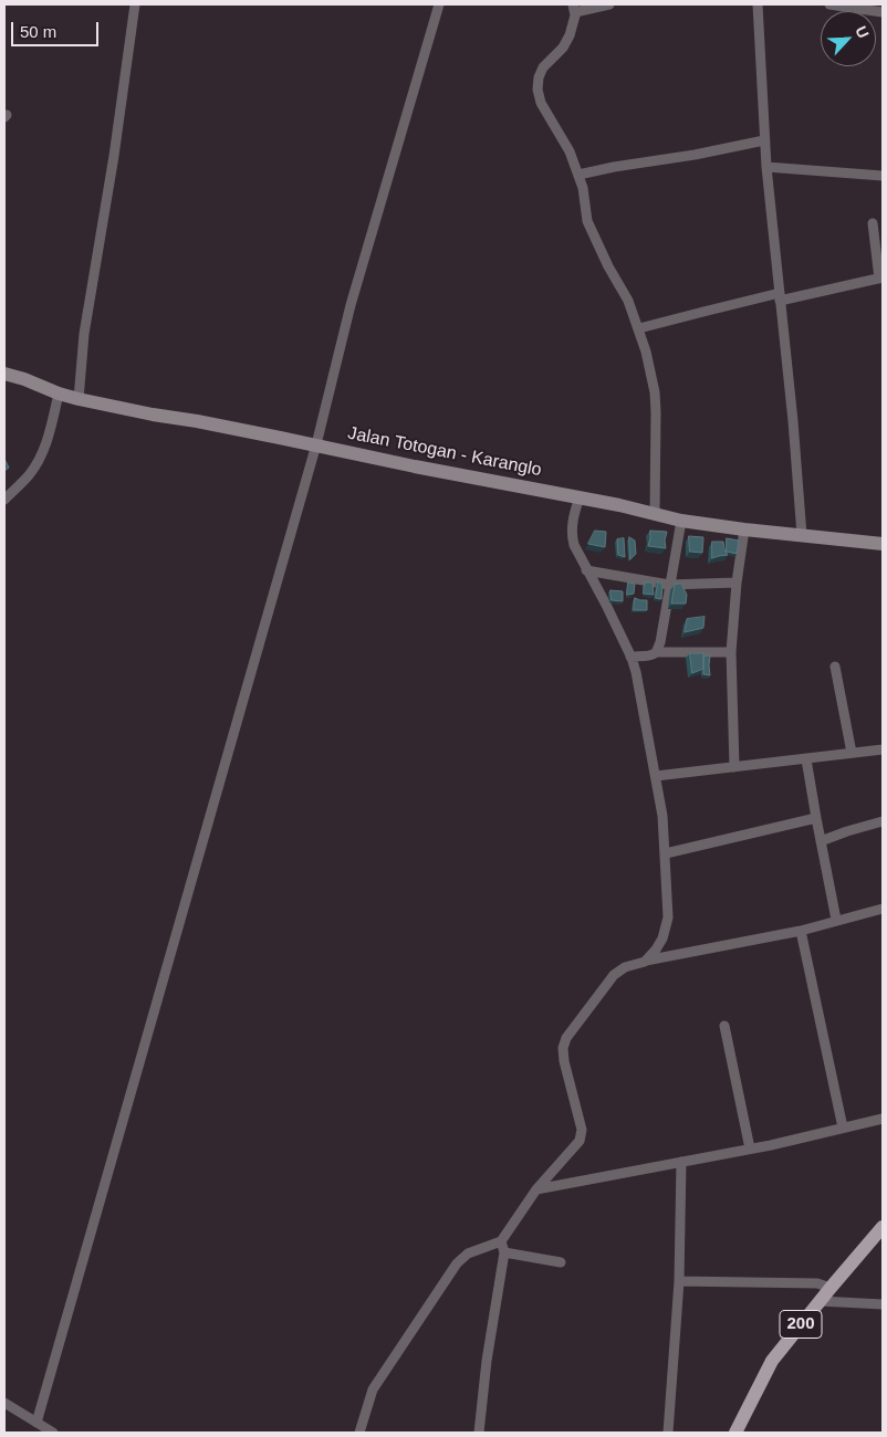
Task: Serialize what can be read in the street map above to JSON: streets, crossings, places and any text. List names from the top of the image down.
{
  "streets": {
    "main road": ["Jalan Totogan - Karanglo", "200"]
  },
  "scale_bar": "50 m",
  "north": "top right"
}
